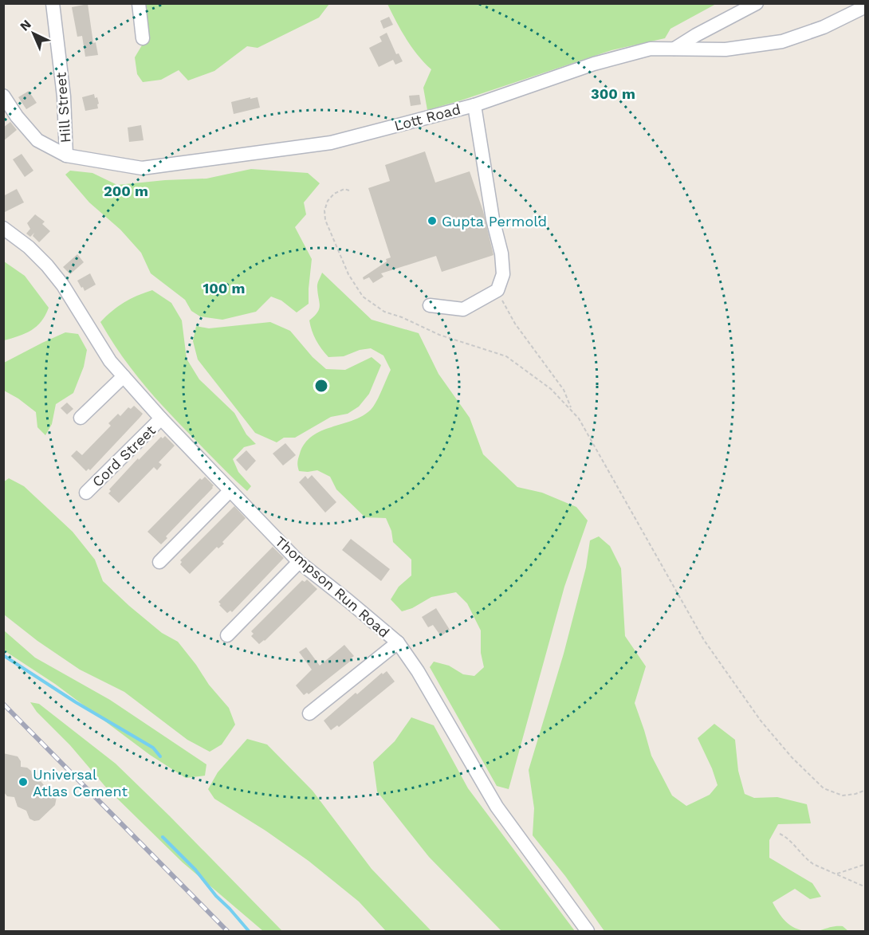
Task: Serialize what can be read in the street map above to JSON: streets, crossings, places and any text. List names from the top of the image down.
{
  "streets": {
    "street": [
      "Hill Street",
      "Lott Road",
      "Cord Street",
      "Thompson Run Road"
    ]
  },
  "crossings": [
    ["Hill Street", "Lott Road"],
    ["Cord Street", "Thompson Run Road"]
  ],
  "places": ["Gupta Permold", "Universal Atlas Cement"],
  "north": "top left",
  "rings": ["300 m", "200 m", "100 m"]
}
